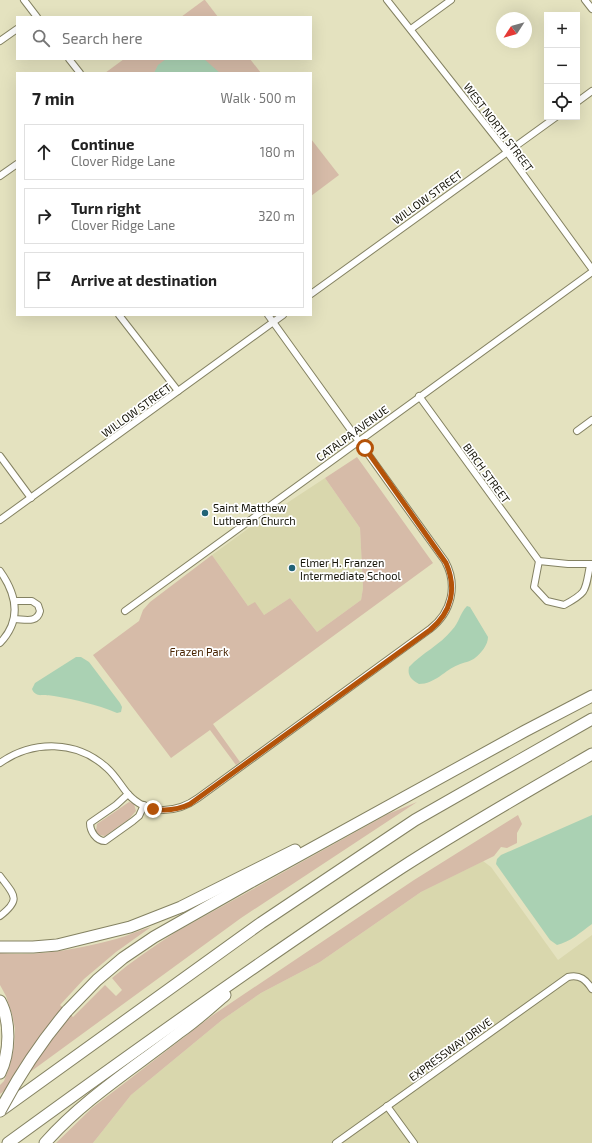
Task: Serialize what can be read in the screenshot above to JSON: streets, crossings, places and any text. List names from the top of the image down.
{
  "streets": {
    "street": [
      "WEST NORTH STREET",
      "WILLOW STREET",
      "CATALPA AVENUE",
      "BIRCH STREET",
      "EXPRESSWAY DRIVE"
    ]
  },
  "crossings": [
    ["WEST NORTH STREET", "WILLOW STREET"],
    ["WEST NORTH STREET", "CATALPA AVENUE"],
    ["CATALPA AVENUE", "BIRCH STREET"]
  ],
  "parks": ["Frazen Park"],
  "places": ["Saint Matthew Lutheran Church", "Elmer H. Franzen Intermediate School"],
  "north": "bottom left",
  "page": {
    "map_buttons": ["+", "−"],
    "search": "Search here",
    "heading": ["7 min", "Walk · 500 m"],
    "list": [
      ["Continue", "Clover Ridge Lane", "180 m"],
      ["Turn right", "Clover Ridge Lane", "320 m"],
      "Arrive at destination"
    ]
  }
}
